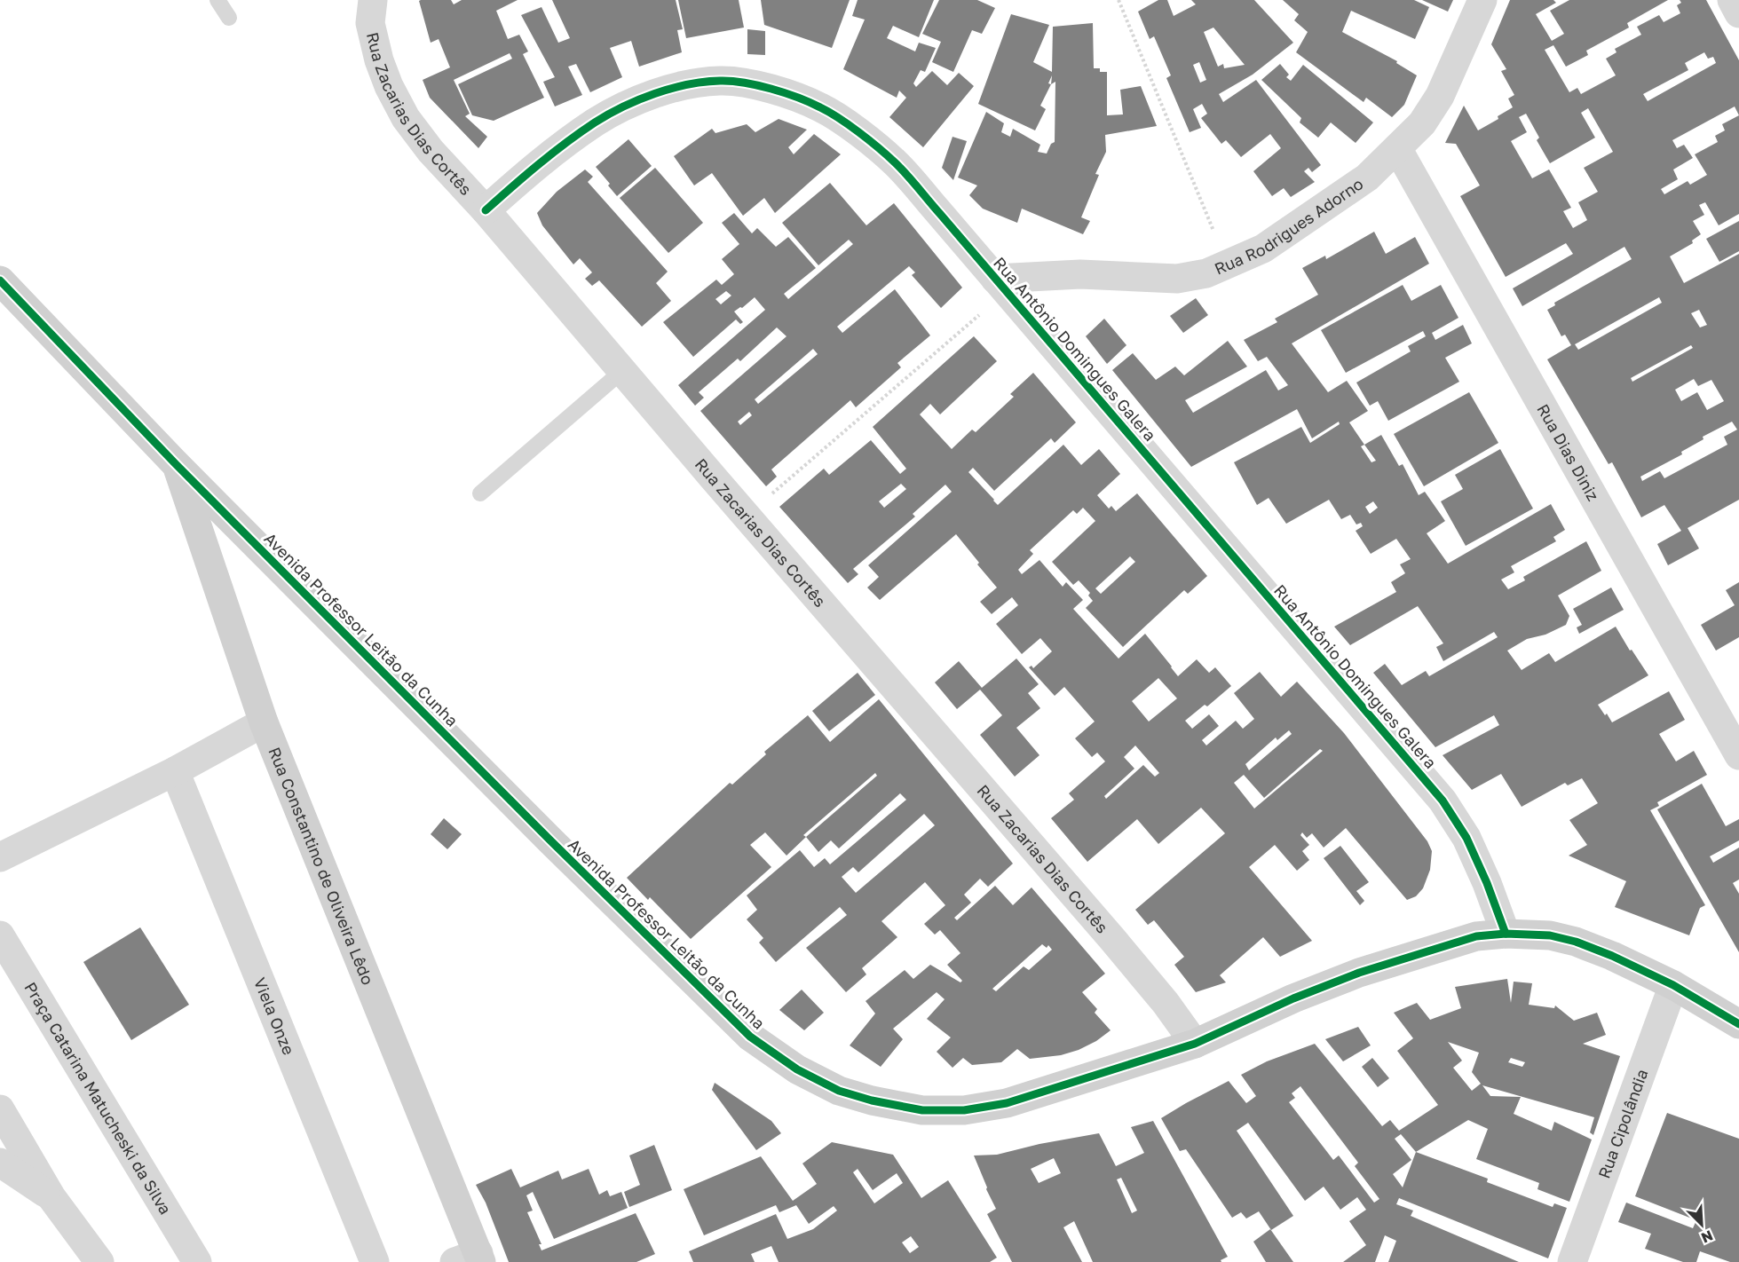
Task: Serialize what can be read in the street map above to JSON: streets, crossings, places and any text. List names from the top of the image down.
{
  "streets": {
    "street": [
      "Rua Zacarias Dias Cortês",
      "Rua Rodrigues Adorno",
      "Rua Antônio Domingues Galera",
      "Rua Dias Diniz",
      "Avenida Professor Leitão da Cunha",
      "Rua Constantino de Oliveira Lêdo",
      "Viela Onze",
      "Praça Catarina Matucheski da Silva",
      "Rua Cipolândia"
    ]
  },
  "crossings": [
    ["Rua Zacarias Dias Cortês", "Rua Antônio Domingues Galera"],
    ["Rua Zacarias Dias Cortês", "Avenida Professor Leitão da Cunha"],
    ["Rua Rodrigues Adorno", "Rua Antônio Domingues Galera"],
    ["Rua Rodrigues Adorno", "Rua Dias Diniz"],
    ["Rua Antônio Domingues Galera", "Avenida Professor Leitão da Cunha"],
    ["Avenida Professor Leitão da Cunha", "Rua Constantino de Oliveira Lêdo"],
    ["Avenida Professor Leitão da Cunha", "Rua Cipolândia"]
  ],
  "north": "bottom right"
}
